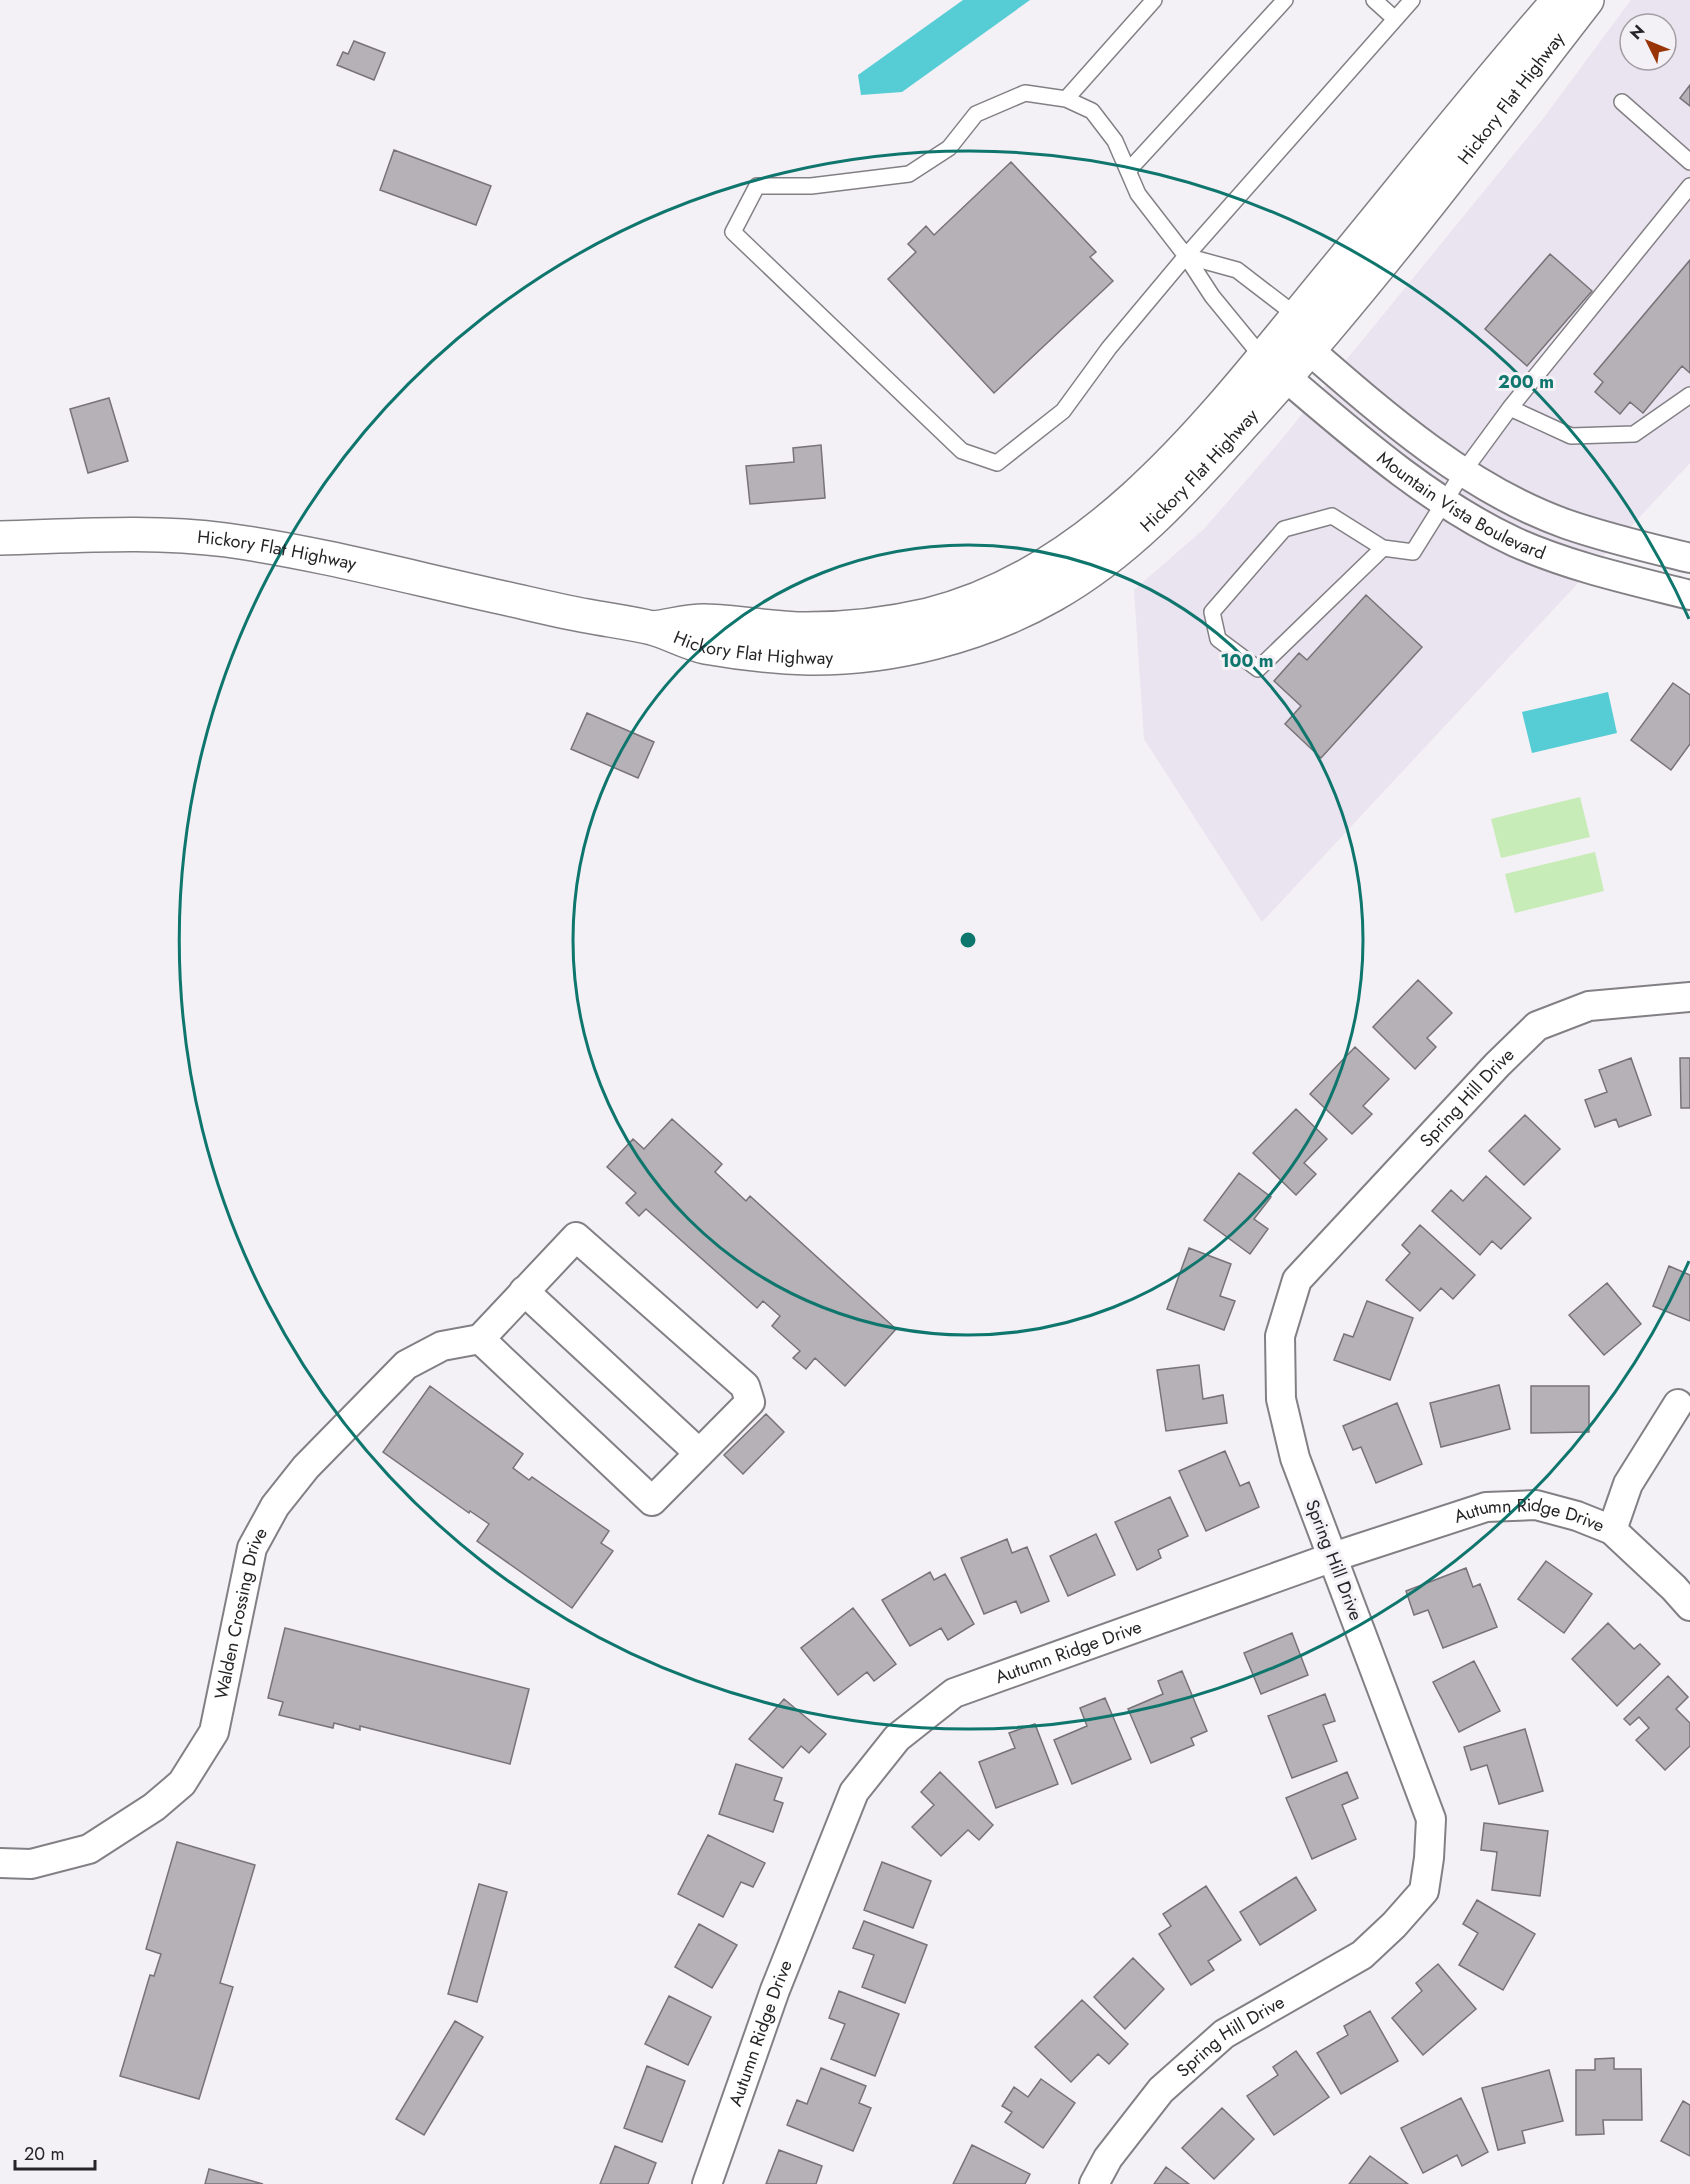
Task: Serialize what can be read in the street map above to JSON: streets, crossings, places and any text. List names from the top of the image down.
{
  "streets": {
    "main road": ["Hickory Flat Highway"],
    "street": [
      "Mountain Vista Boulevard",
      "Spring Hill Drive",
      "Autumn Ridge Drive",
      "Walden Crossing Drive"
    ]
  },
  "crossings": [
    ["Hickory Flat Highway", "Mountain Vista Boulevard"],
    ["Spring Hill Drive", "Autumn Ridge Drive"]
  ],
  "scale_bar": "20 m",
  "north": "top left",
  "rings": ["200 m", "100 m"]
}
